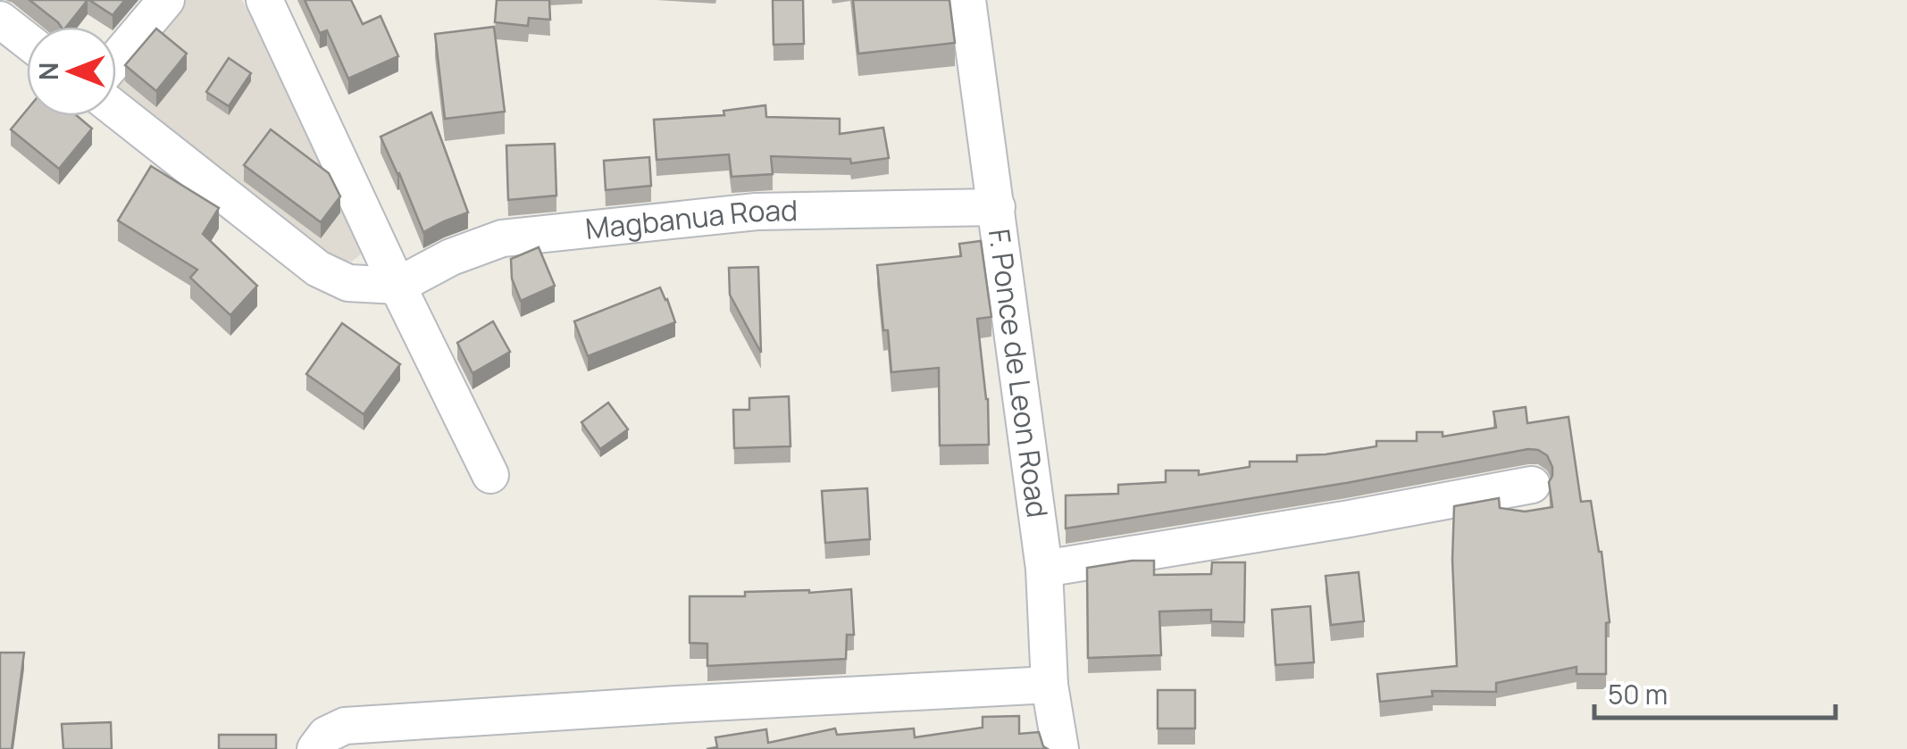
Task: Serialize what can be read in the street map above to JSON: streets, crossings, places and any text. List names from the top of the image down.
{
  "streets": {
    "street": ["Magbanua Road", "F. Ponce de Leon Road"]
  },
  "crossings": [
    ["Magbanua Road", "F. Ponce de Leon Road"]
  ],
  "scale_bar": "50 m",
  "north": "left"
}
